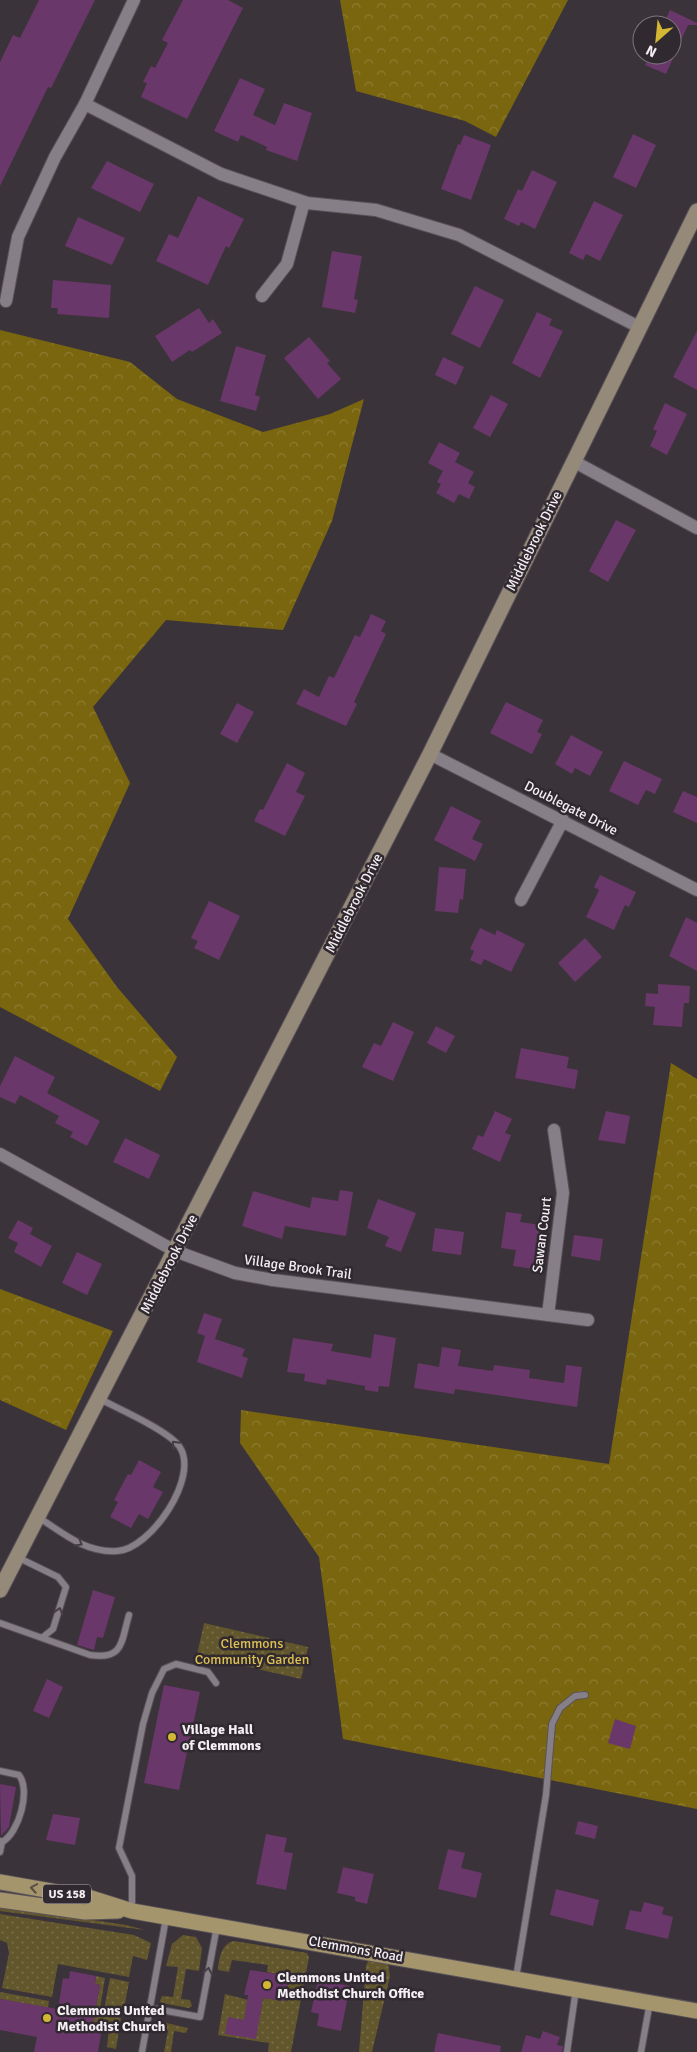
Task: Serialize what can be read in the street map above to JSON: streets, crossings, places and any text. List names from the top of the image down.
{
  "streets": {
    "main road": ["US 158", "Clemmons Road"],
    "street": [
      "Middlebrook Drive",
      "Doublegate Drive",
      "Sawan Court",
      "Village Brook Trail"
    ]
  },
  "crossings": [
    ["Middlebrook Drive", "Doublegate Drive"],
    ["Middlebrook Drive", "Village Brook Trail"],
    ["Sawan Court", "Village Brook Trail"]
  ],
  "parks": ["Clemmons Community Garden"],
  "places": ["Village Hall of Clemmons", "Clemmons United Methodist Church Office", "Clemmons United Methodist Church"],
  "north": "bottom left"
}
